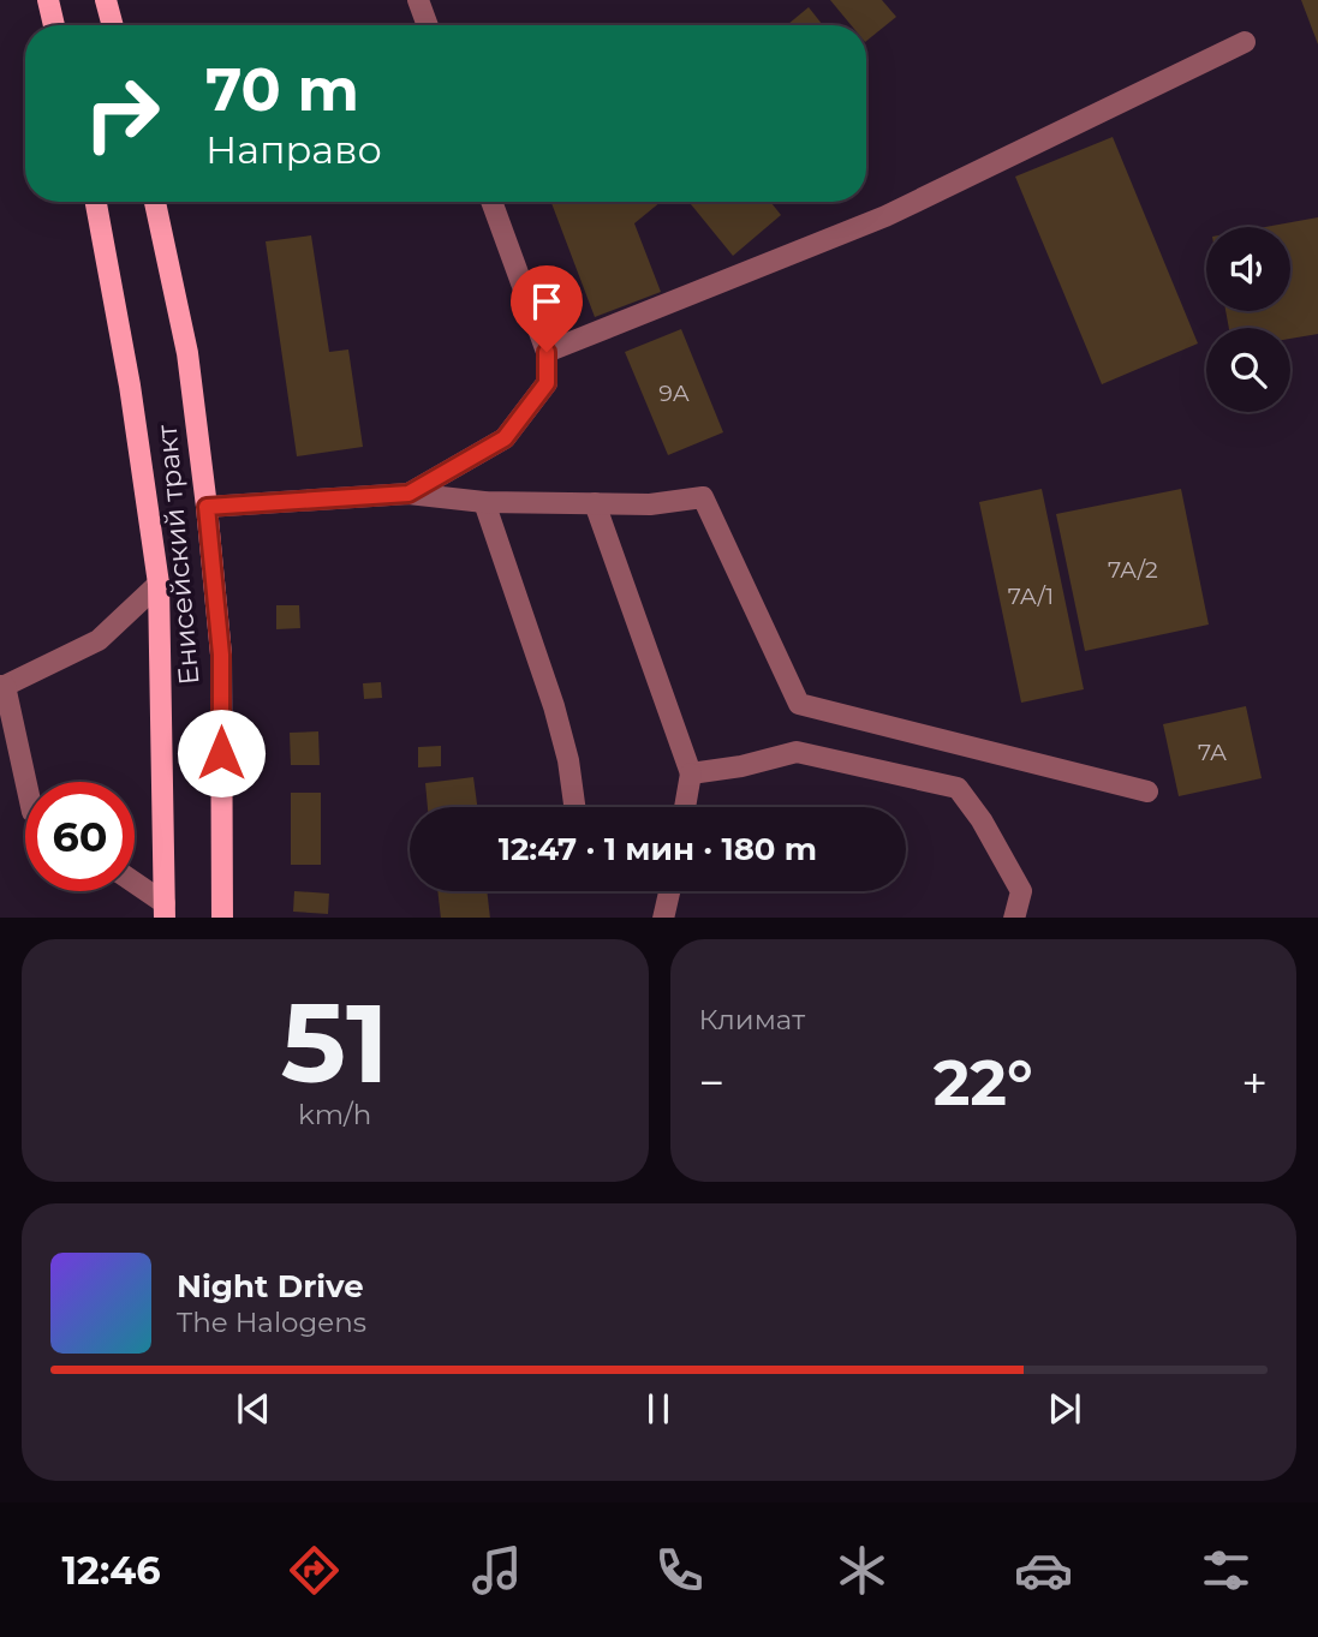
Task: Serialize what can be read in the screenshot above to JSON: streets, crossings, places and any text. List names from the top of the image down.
{
  "streets": {
    "main road": ["Енисейский тракт"]
  },
  "house_numbers": [
    "9А",
    "7А/2",
    "7А/1",
    "7А"
  ],
  "page": {
    "turn": ["70 m", "Направо"],
    "limit": "60",
    "trip": "12:47 · 1 мин · 180 m",
    "tile": [
      ["51", "km/h"],
      "Климат"
    ],
    "heat": ["−", "22°", "+"],
    "song": ["Night Drive", "The Halogens"],
    "tabs": "12:46"
  }
}
